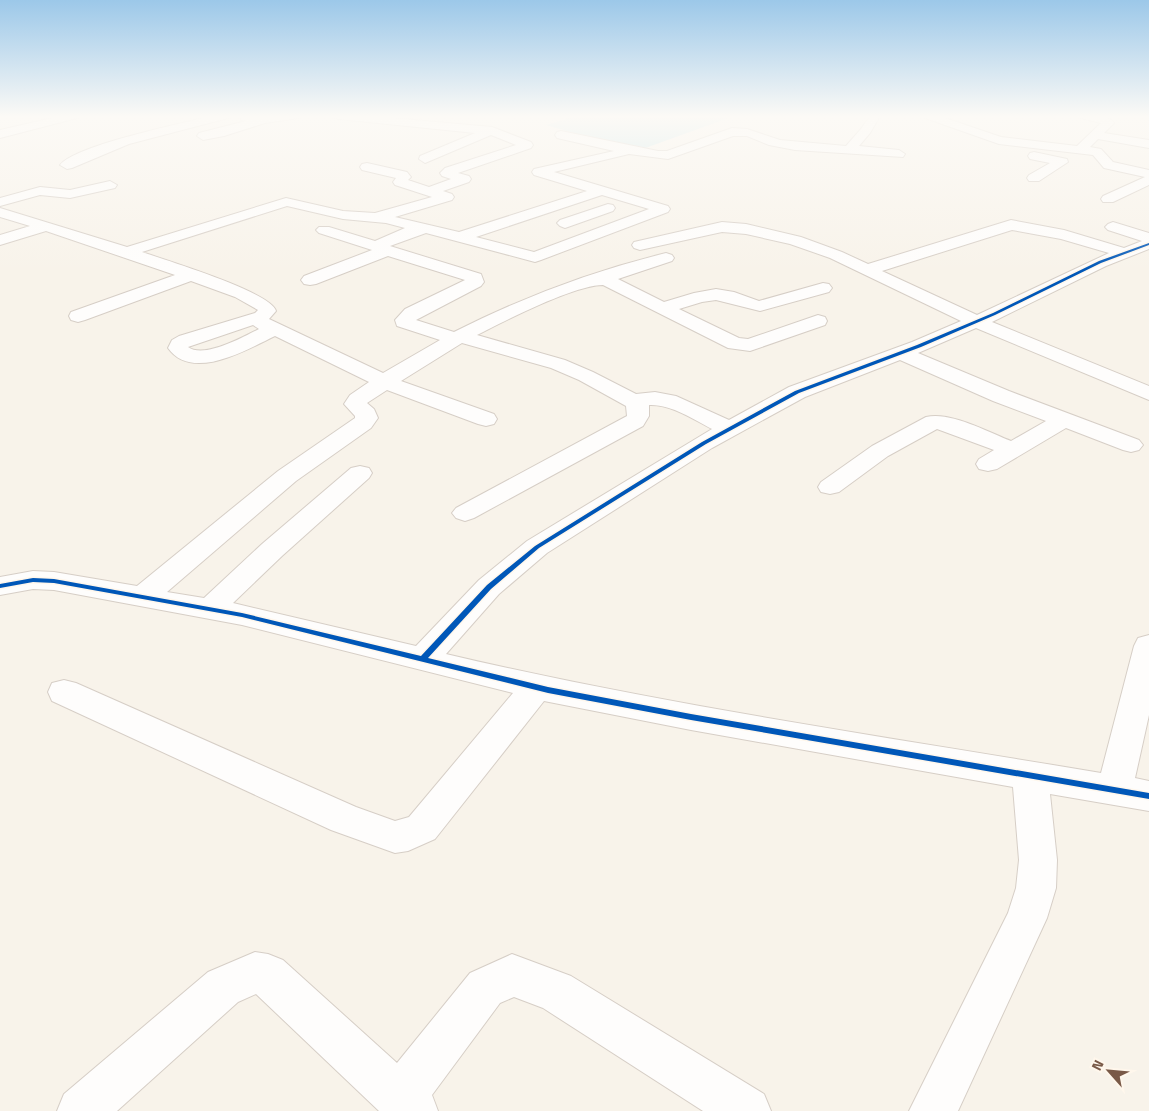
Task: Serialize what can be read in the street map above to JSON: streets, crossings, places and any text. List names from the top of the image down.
{
  "north": "top left"
}
